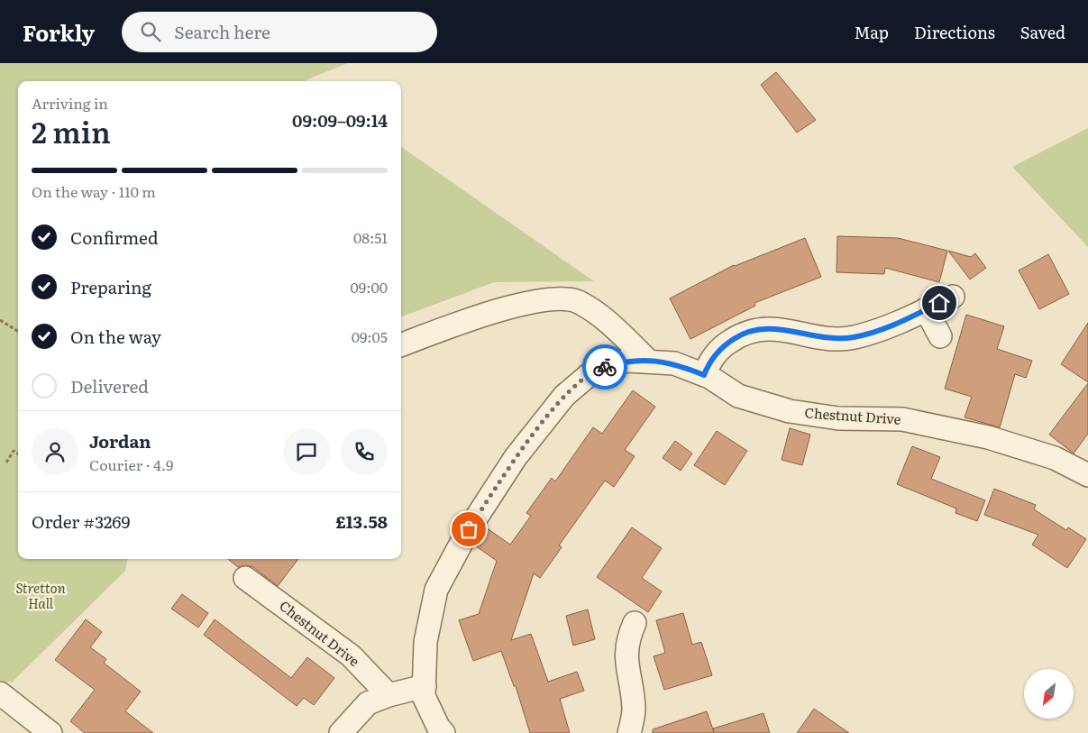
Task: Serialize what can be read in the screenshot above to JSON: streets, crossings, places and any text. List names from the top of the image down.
{
  "streets": {
    "street": ["Chestnut Drive"]
  },
  "parks": ["Stretton Hall"],
  "north": "bottom left",
  "page": {
    "header": "Forkly",
    "search": "Search here",
    "nav": ["Map", "Directions", "Saved"],
    "heading": ["2 min", "Arriving in", "09:09–09:14"],
    "panel": [
      "Jordan",
      "Courier · 4.9",
      "Order #3269",
      "£13.58"
    ],
    "bar": "On the way · 110 m",
    "list": [
      ["Confirmed", "08:51"],
      ["Preparing", "09:00"],
      ["On the way", "09:05"],
      "Delivered"
    ]
  }
}
